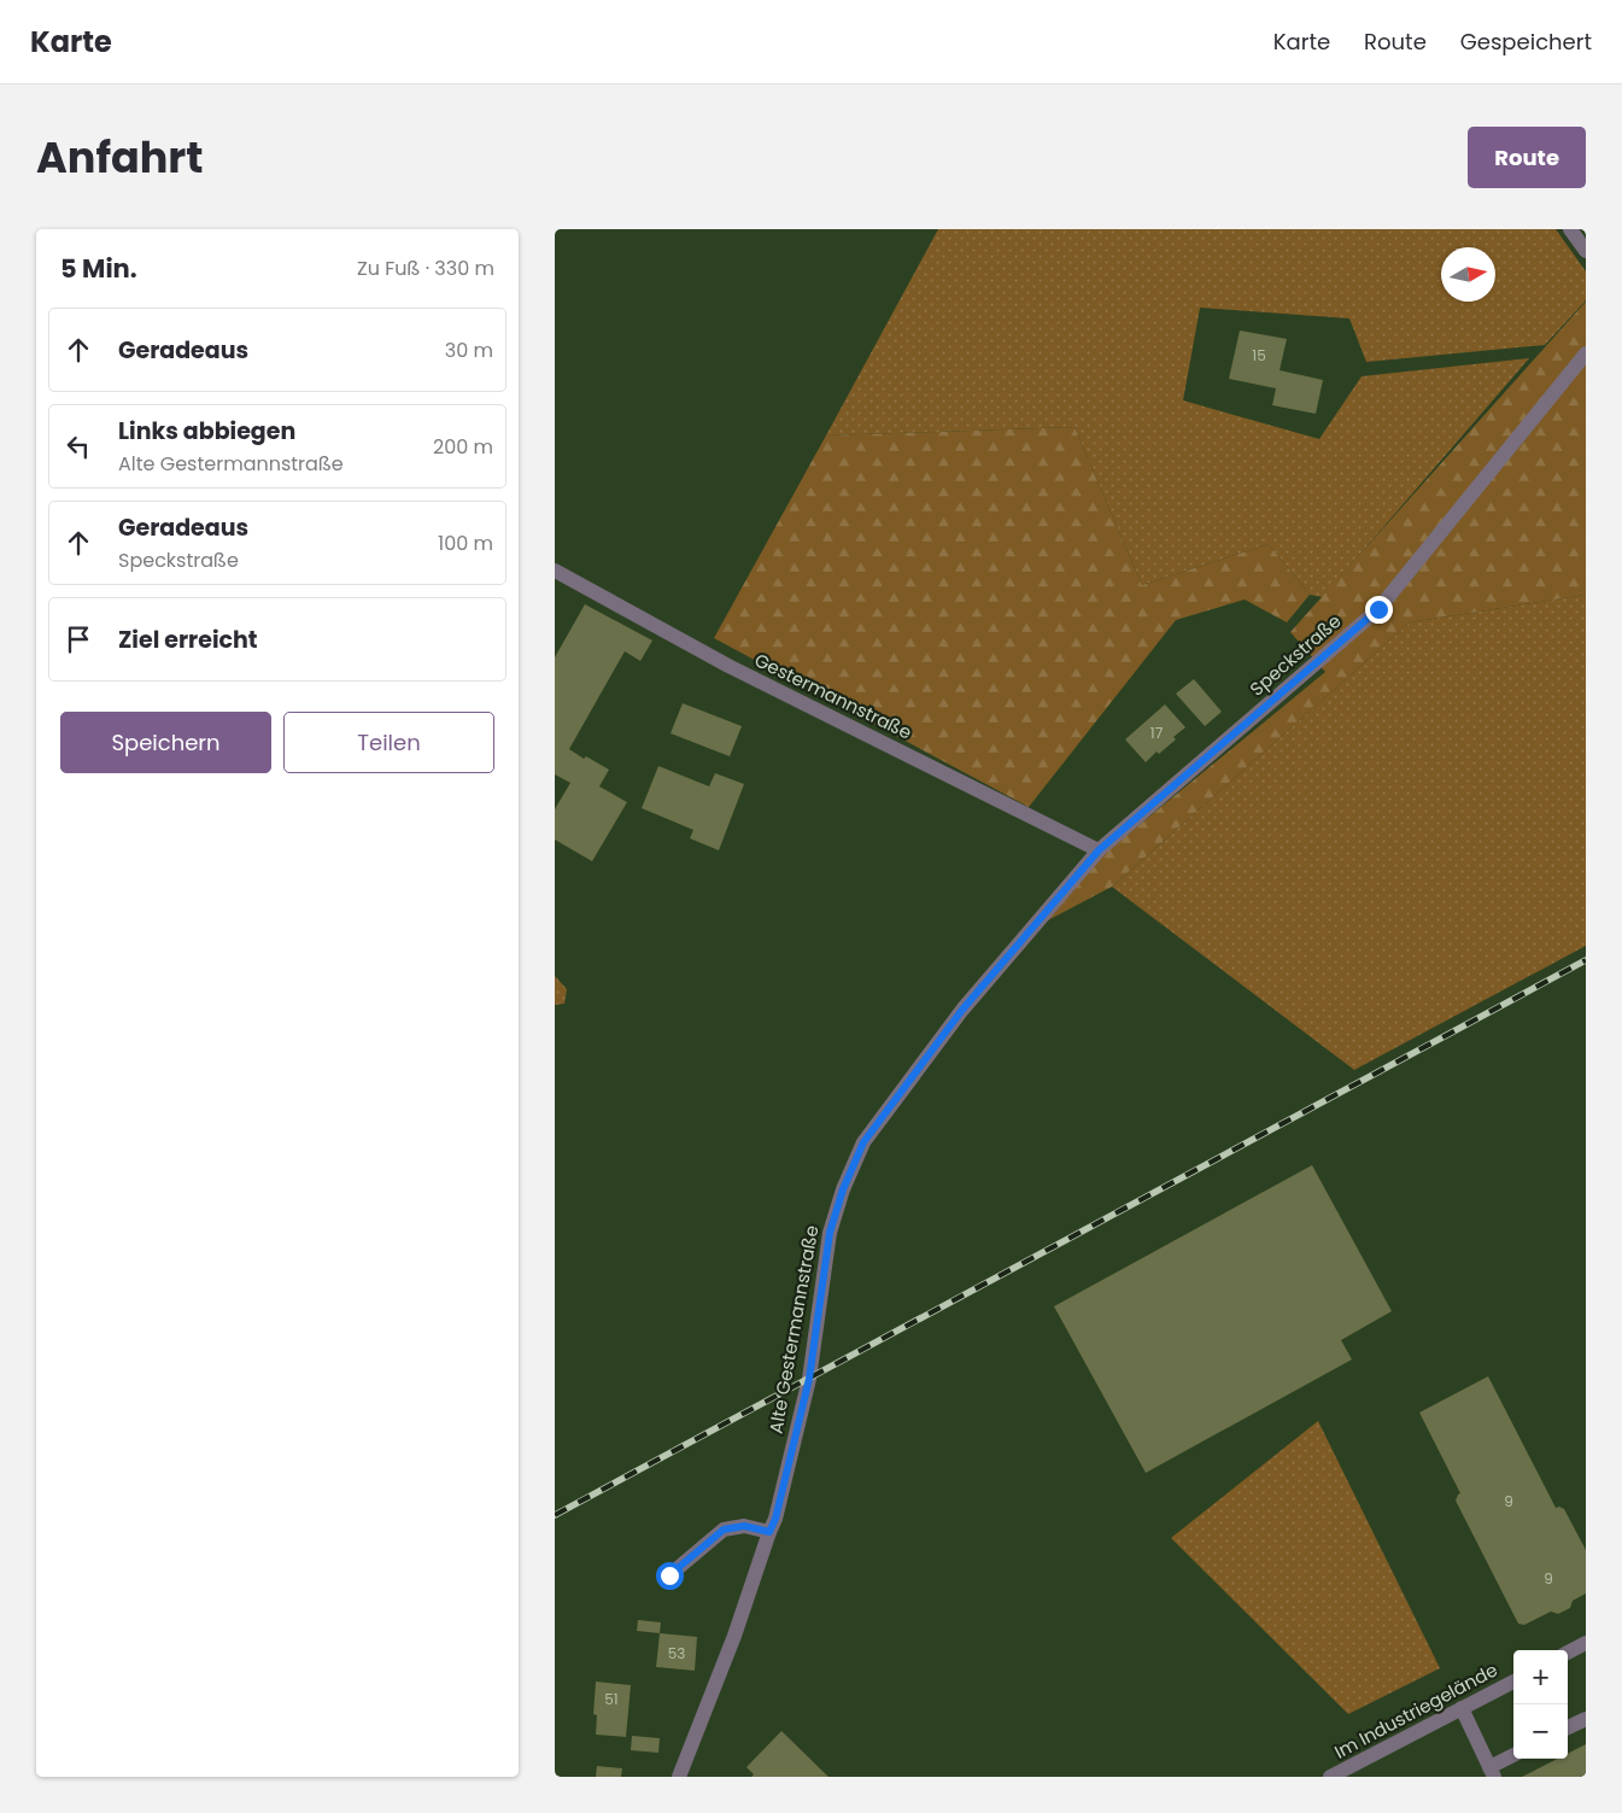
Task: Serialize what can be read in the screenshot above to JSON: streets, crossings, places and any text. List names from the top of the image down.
{
  "streets": {
    "street": [
      "Speckstraße",
      "Gestermannstraße",
      "Alte Gestermannstraße",
      "Im Industriegelände"
    ]
  },
  "crossings": [
    ["Speckstraße", "Gestermannstraße"],
    ["Speckstraße", "Alte Gestermannstraße"],
    ["Gestermannstraße", "Alte Gestermannstraße"]
  ],
  "house_numbers": [
    "15",
    "17",
    "9",
    "9",
    "53",
    "51"
  ],
  "north": "right",
  "page": {
    "header": "Karte",
    "nav": ["Karte", "Route", "Gespeichert"],
    "title": "Anfahrt",
    "buttons": [
      "Route",
      ["Speichern", "Teilen"]
    ],
    "heading": ["5 Min.", "Zu Fuß · 330 m"],
    "list": [
      ["Geradeaus", "30 m"],
      ["Links abbiegen", "Alte Gestermannstraße", "200 m"],
      ["Geradeaus", "Speckstraße", "100 m"],
      "Ziel erreicht"
    ],
    "map_buttons": ["+", "−"]
  }
}
